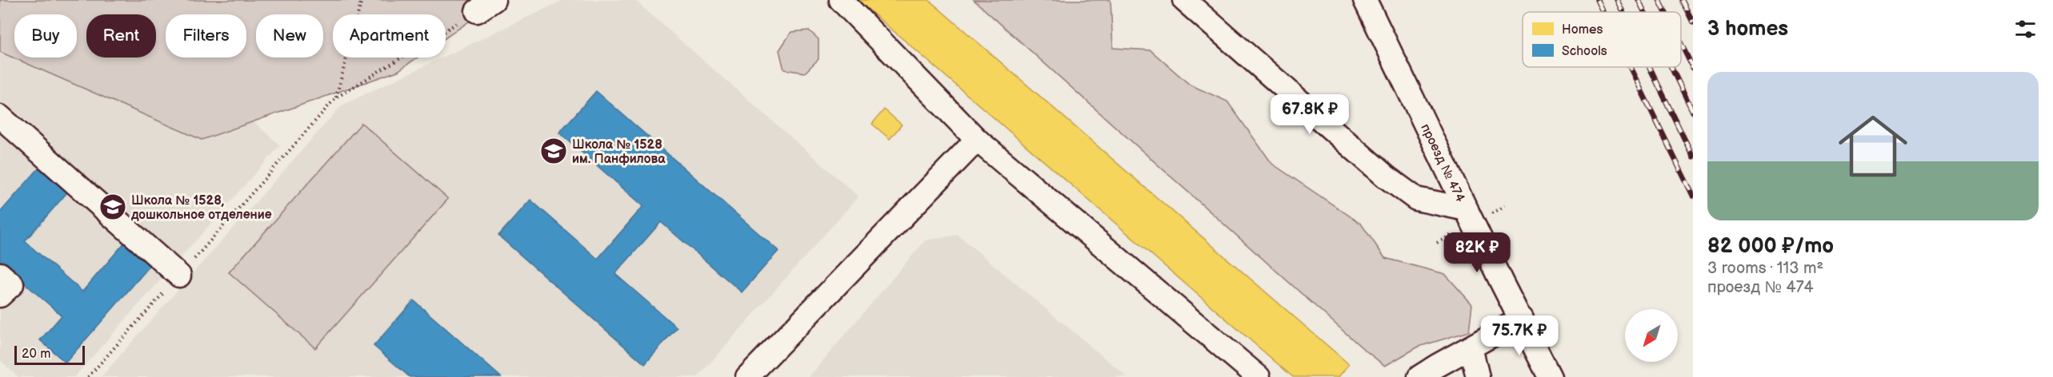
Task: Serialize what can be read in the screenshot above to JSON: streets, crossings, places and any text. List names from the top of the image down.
{
  "streets": {
    "street": ["проезд № 474"]
  },
  "places": {
    "school or university": ["Школа № 1528 им. Панфилова", "Школа № 1528, дошкольное отделение"]
  },
  "legend": ["Homes", "Schools"],
  "scale_bar": "20 m",
  "north": "bottom left",
  "page": {
    "heading": "3 homes",
    "chip": [
      "Buy",
      "Rent",
      "Filters",
      "New",
      "Apartment"
    ],
    "list": [
      {
        "name": "82 000 ₽/mo",
        "note": "3 rooms · 113 m² · проезд № 474"
      }
    ],
    "price": ["67.8K ₽", "82K ₽", "75.7K ₽"],
    "scale": "20 m"
  }
}
